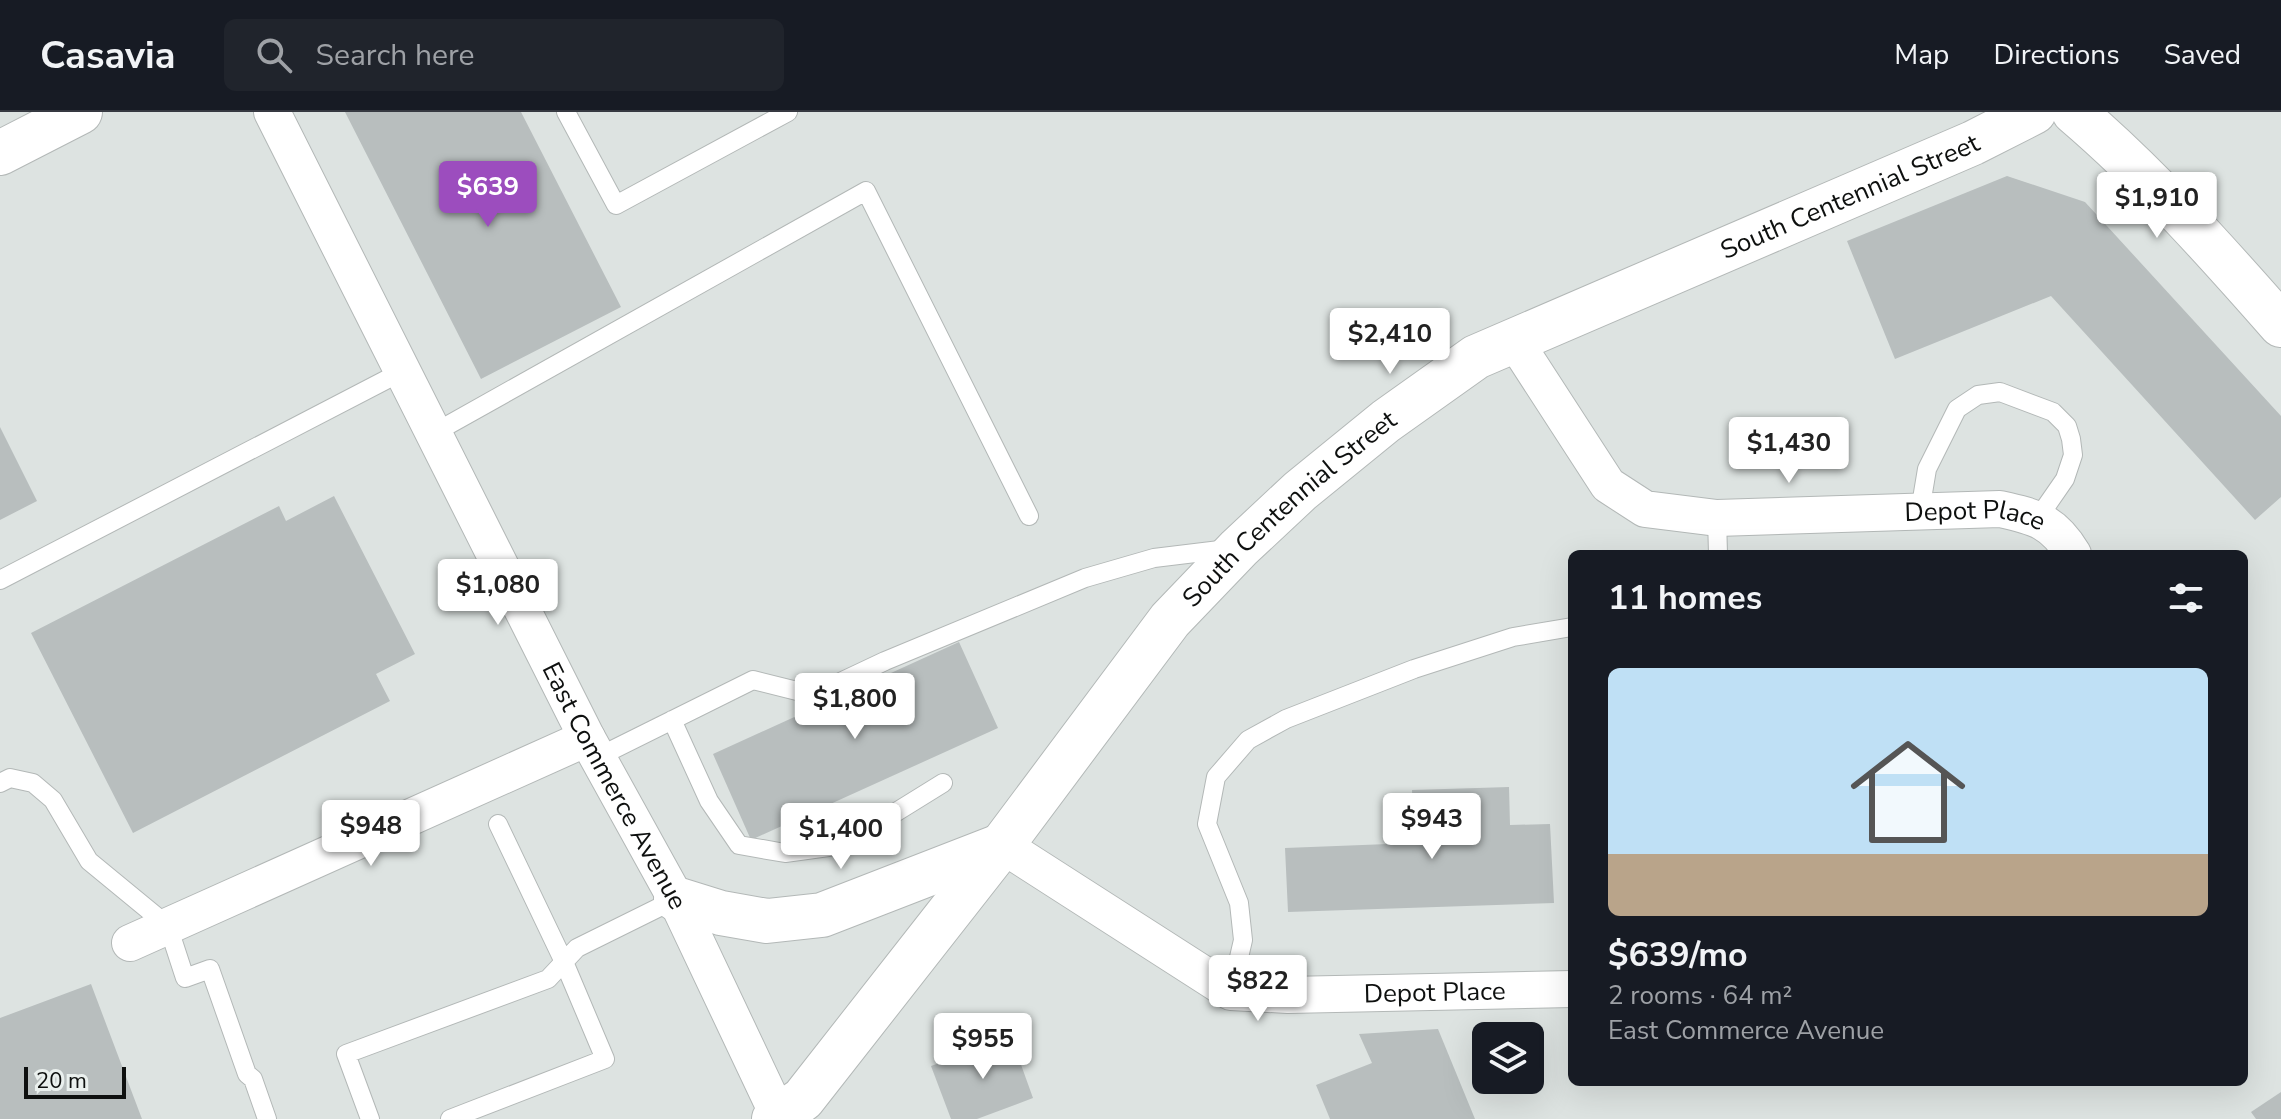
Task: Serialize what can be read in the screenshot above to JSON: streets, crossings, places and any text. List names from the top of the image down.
{
  "streets": {
    "street": ["South Centennial Street", "Depot Place", "East Commerce Avenue"]
  },
  "crossings": [
    ["South Centennial Street", "Depot Place"],
    ["South Centennial Street", "East Commerce Avenue"]
  ],
  "scale_bar": "20 m",
  "page": {
    "header": "Casavia",
    "search": "Search here",
    "nav": ["Map", "Directions", "Saved"],
    "price": [
      "$639",
      "$1,910",
      "$2,410",
      "$1,430",
      "$1,080",
      "$1,800",
      "$943",
      "$948",
      "$1,400",
      "$822",
      "$955"
    ],
    "heading": "11 homes",
    "list": [
      {
        "name": "$639/mo",
        "note": "2 rooms · 64 m² · East Commerce Avenue"
      }
    ],
    "scale": "20 m"
  }
}
